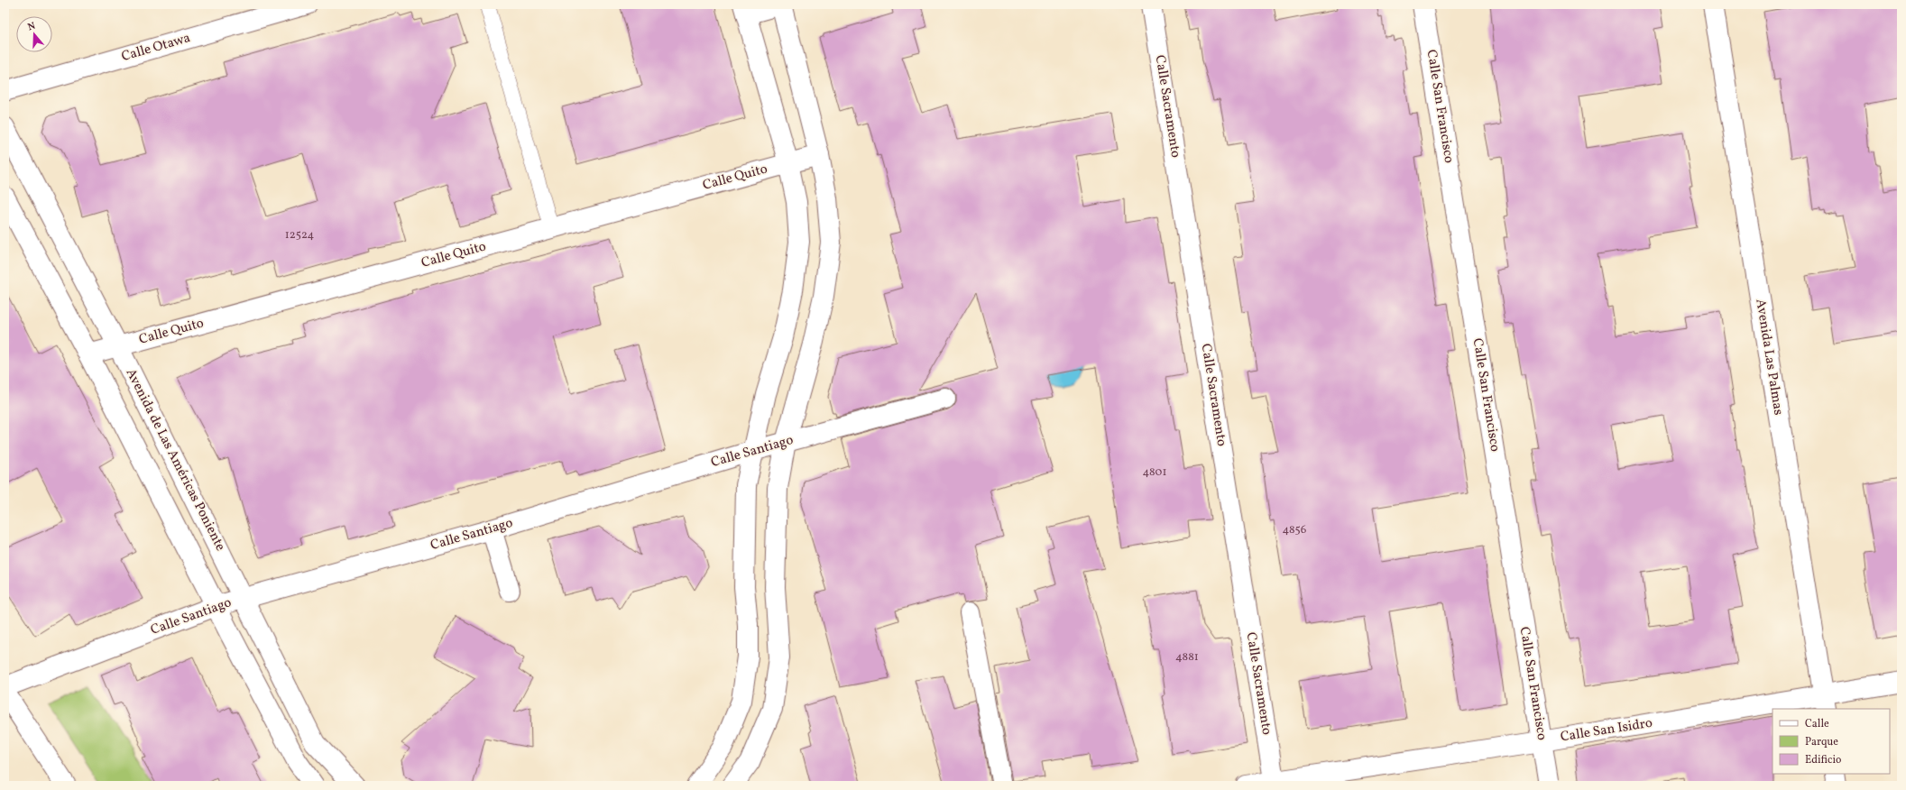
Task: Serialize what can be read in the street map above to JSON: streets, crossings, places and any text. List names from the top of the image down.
{
  "streets": {
    "street": [
      "Calle Otawa",
      "Calle Sacramento",
      "Calle San Francisco",
      "Calle Quito",
      "Avenida Las Palmas",
      "Calle Santiago",
      "Avenida de Las Américas Poniente",
      "Calle San Isidro"
    ]
  },
  "crossings": [
    ["Calle Sacramento", "Calle San Isidro"],
    ["Calle San Francisco", "Calle San Isidro"],
    ["Calle Quito", "Avenida de Las Américas Poniente"],
    ["Avenida Las Palmas", "Calle San Isidro"],
    ["Calle Santiago", "Avenida de Las Américas Poniente"]
  ],
  "house_numbers": [
    "12524",
    "4801",
    "4856",
    "4881"
  ],
  "legend": ["Calle", "Parque", "Edificio"],
  "north": "top"
}
